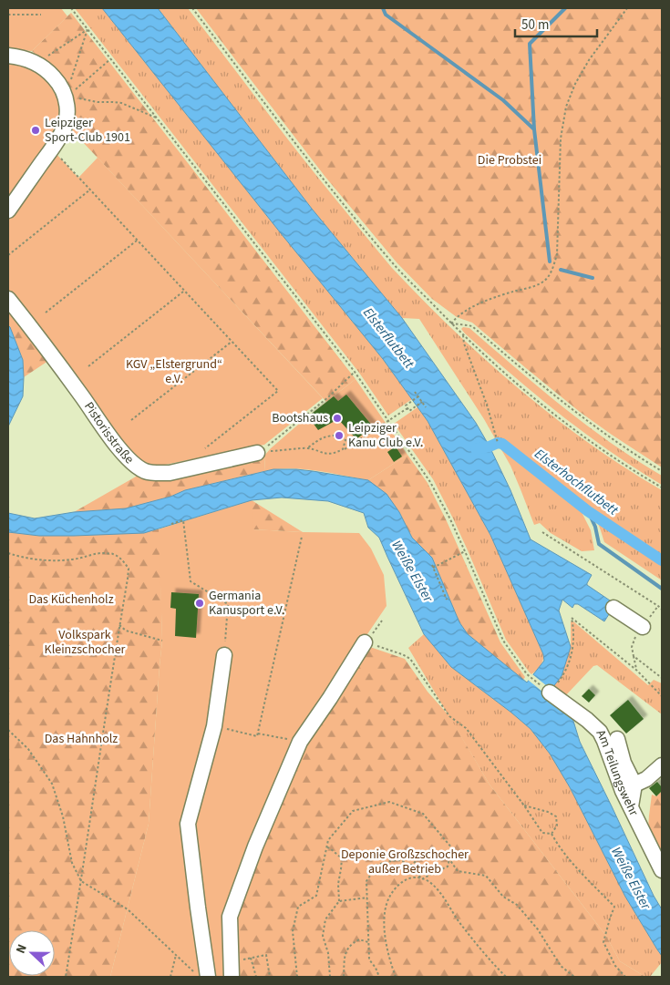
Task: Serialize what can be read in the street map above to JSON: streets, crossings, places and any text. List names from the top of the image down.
{
  "streets": {
    "lane": ["Pistorisstraße", "Am Teilungswehr"]
  },
  "water": ["Elsterflutbett", "Elsterhochflutbett", "Weiße Elster"],
  "parks": [
    "Die Probstei",
    "KGV „Elstergrund“ e.V.",
    "Das Küchenholz",
    "Volkspark Kleinzschocher",
    "Das Hahnholz",
    "Deponie Großzschocher außer Betrieb"
  ],
  "places": [
    "Leipziger Sport-Club 1901",
    "Bootshaus",
    "Leipziger Kanu Club e.V.",
    "Germania Kanusport e.V."
  ],
  "scale_bar": "50 m",
  "north": "left"
}
